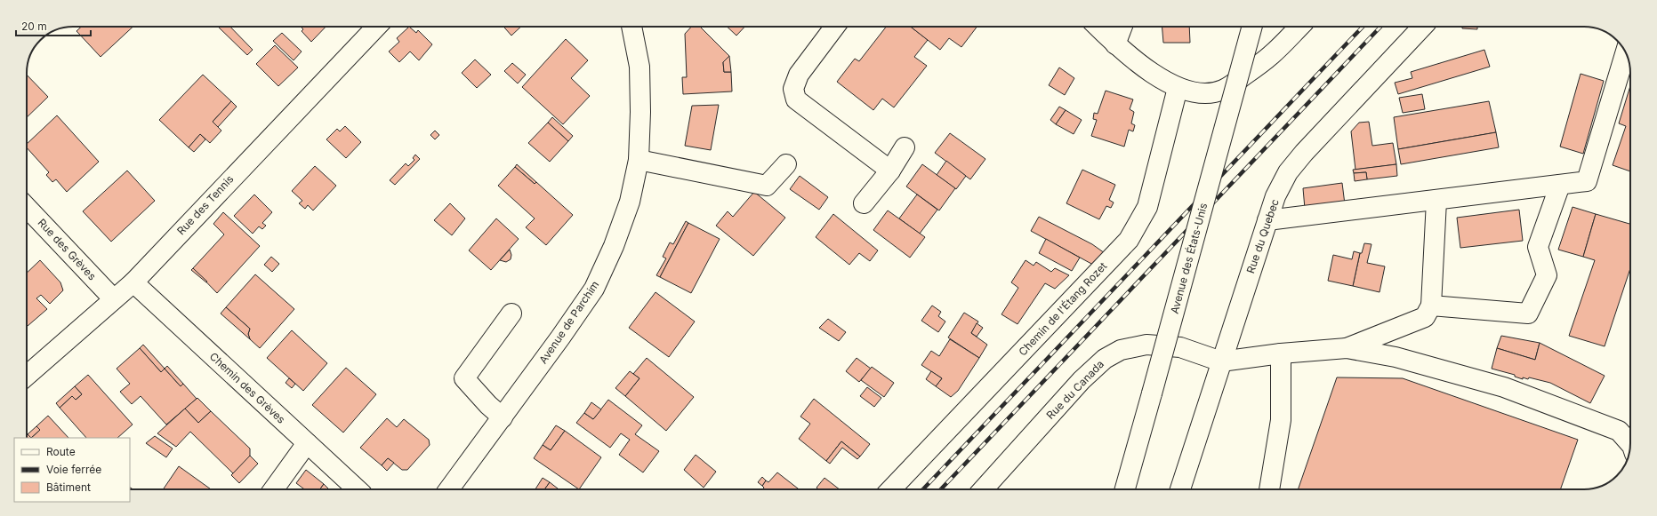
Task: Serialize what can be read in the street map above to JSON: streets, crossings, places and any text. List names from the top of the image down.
{
  "streets": {
    "street": [
      "Rue des Tennis",
      "Rue du Quebec",
      "Rue des Grèves",
      "Avenue des États-Unis",
      "Chemin de l'Étang Rozet",
      "Avenue de Parchim",
      "Chemin des Grèves",
      "Rue du Canada"
    ]
  },
  "crossings": [
    ["Rue des Tennis", "Rue des Grèves"],
    ["Rue des Tennis", "Chemin des Grèves"],
    ["Rue du Quebec", "Rue du Canada"]
  ],
  "legend": ["Route", "Voie ferrée", "Bâtiment"],
  "scale_bar": "20 m"
}
